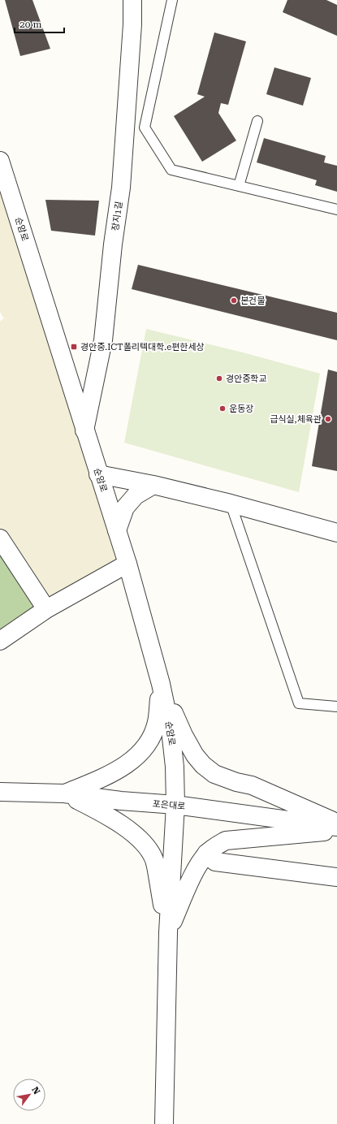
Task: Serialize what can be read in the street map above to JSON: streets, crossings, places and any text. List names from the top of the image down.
{
  "streets": {
    "street": ["장지1길", "순암로", "포은대로"]
  },
  "crossings": [
    ["장지1길", "순암로"],
    ["순암로", "포은대로"]
  ],
  "places": {
    "other": [
      "본건물",
      "경안중학교",
      "운동장",
      "급식실,체육관"
    ],
    "transit": ["경안중.ICT폴리텍대학.e편한세상"]
  },
  "scale_bar": "20 m",
  "north": "top right"
}
